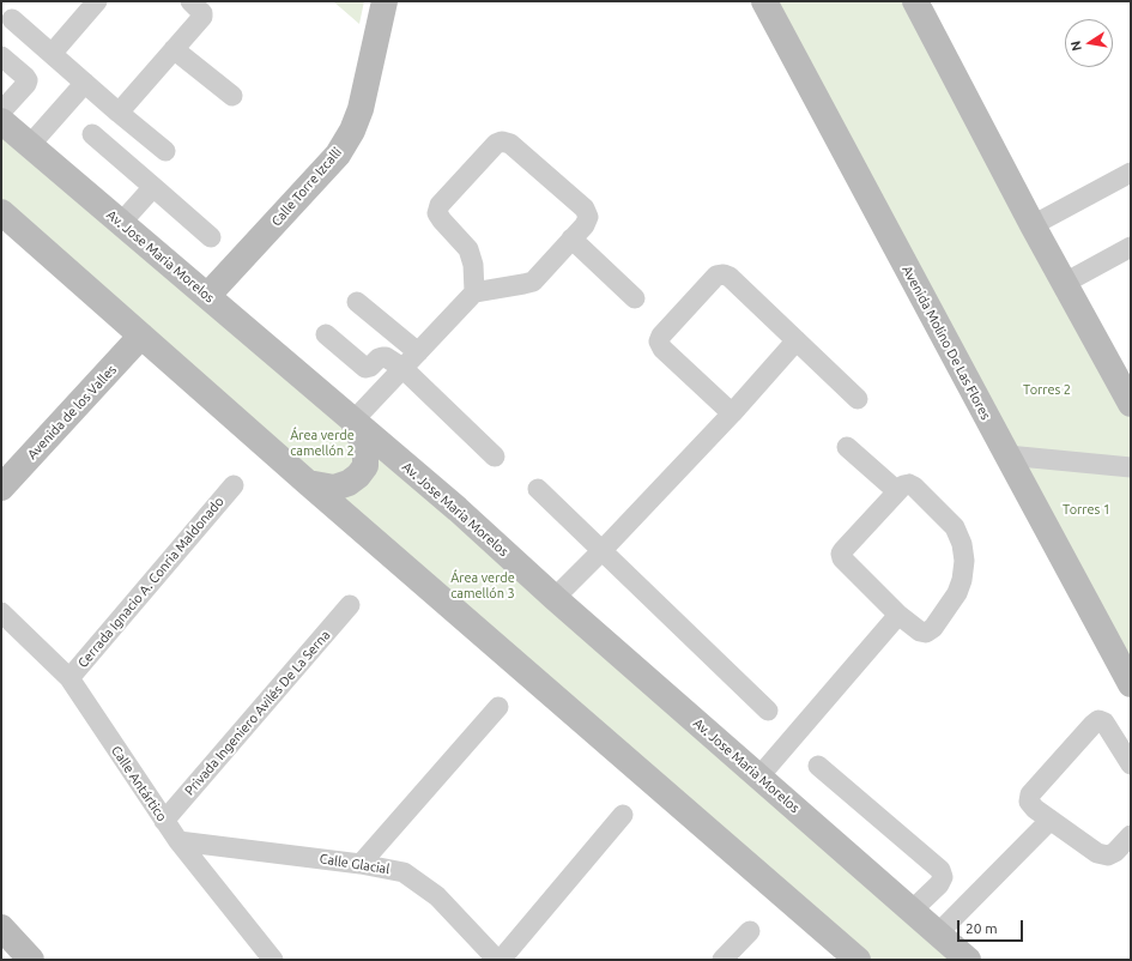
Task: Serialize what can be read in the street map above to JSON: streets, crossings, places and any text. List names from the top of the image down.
{
  "streets": {
    "main road": [
      "Calle Torre Izcalli",
      "Av. Jose Maria Morelos",
      "Avenida Molino De Las Flores",
      "Avenida de los Valles"
    ],
    "street": [
      "Cerrada Ignacio A. Conria Maldonado",
      "Privada Ingeniero Avilés De La Serna",
      "Calle Antártico",
      "Calle Glacial"
    ]
  },
  "crossings": [
    ["Calle Torre Izcalli", "Av. Jose Maria Morelos"],
    ["Cerrada Ignacio A. Conria Maldonado", "Calle Antártico"],
    ["Privada Ingeniero Avilés De La Serna", "Calle Antártico"],
    ["Calle Antártico", "Calle Glacial"]
  ],
  "parks": [
    "Torres 2",
    "Área verde camellón 2",
    "Torres 1",
    "Área verde camellón 3"
  ],
  "scale_bar": "20 m",
  "north": "left"
}
